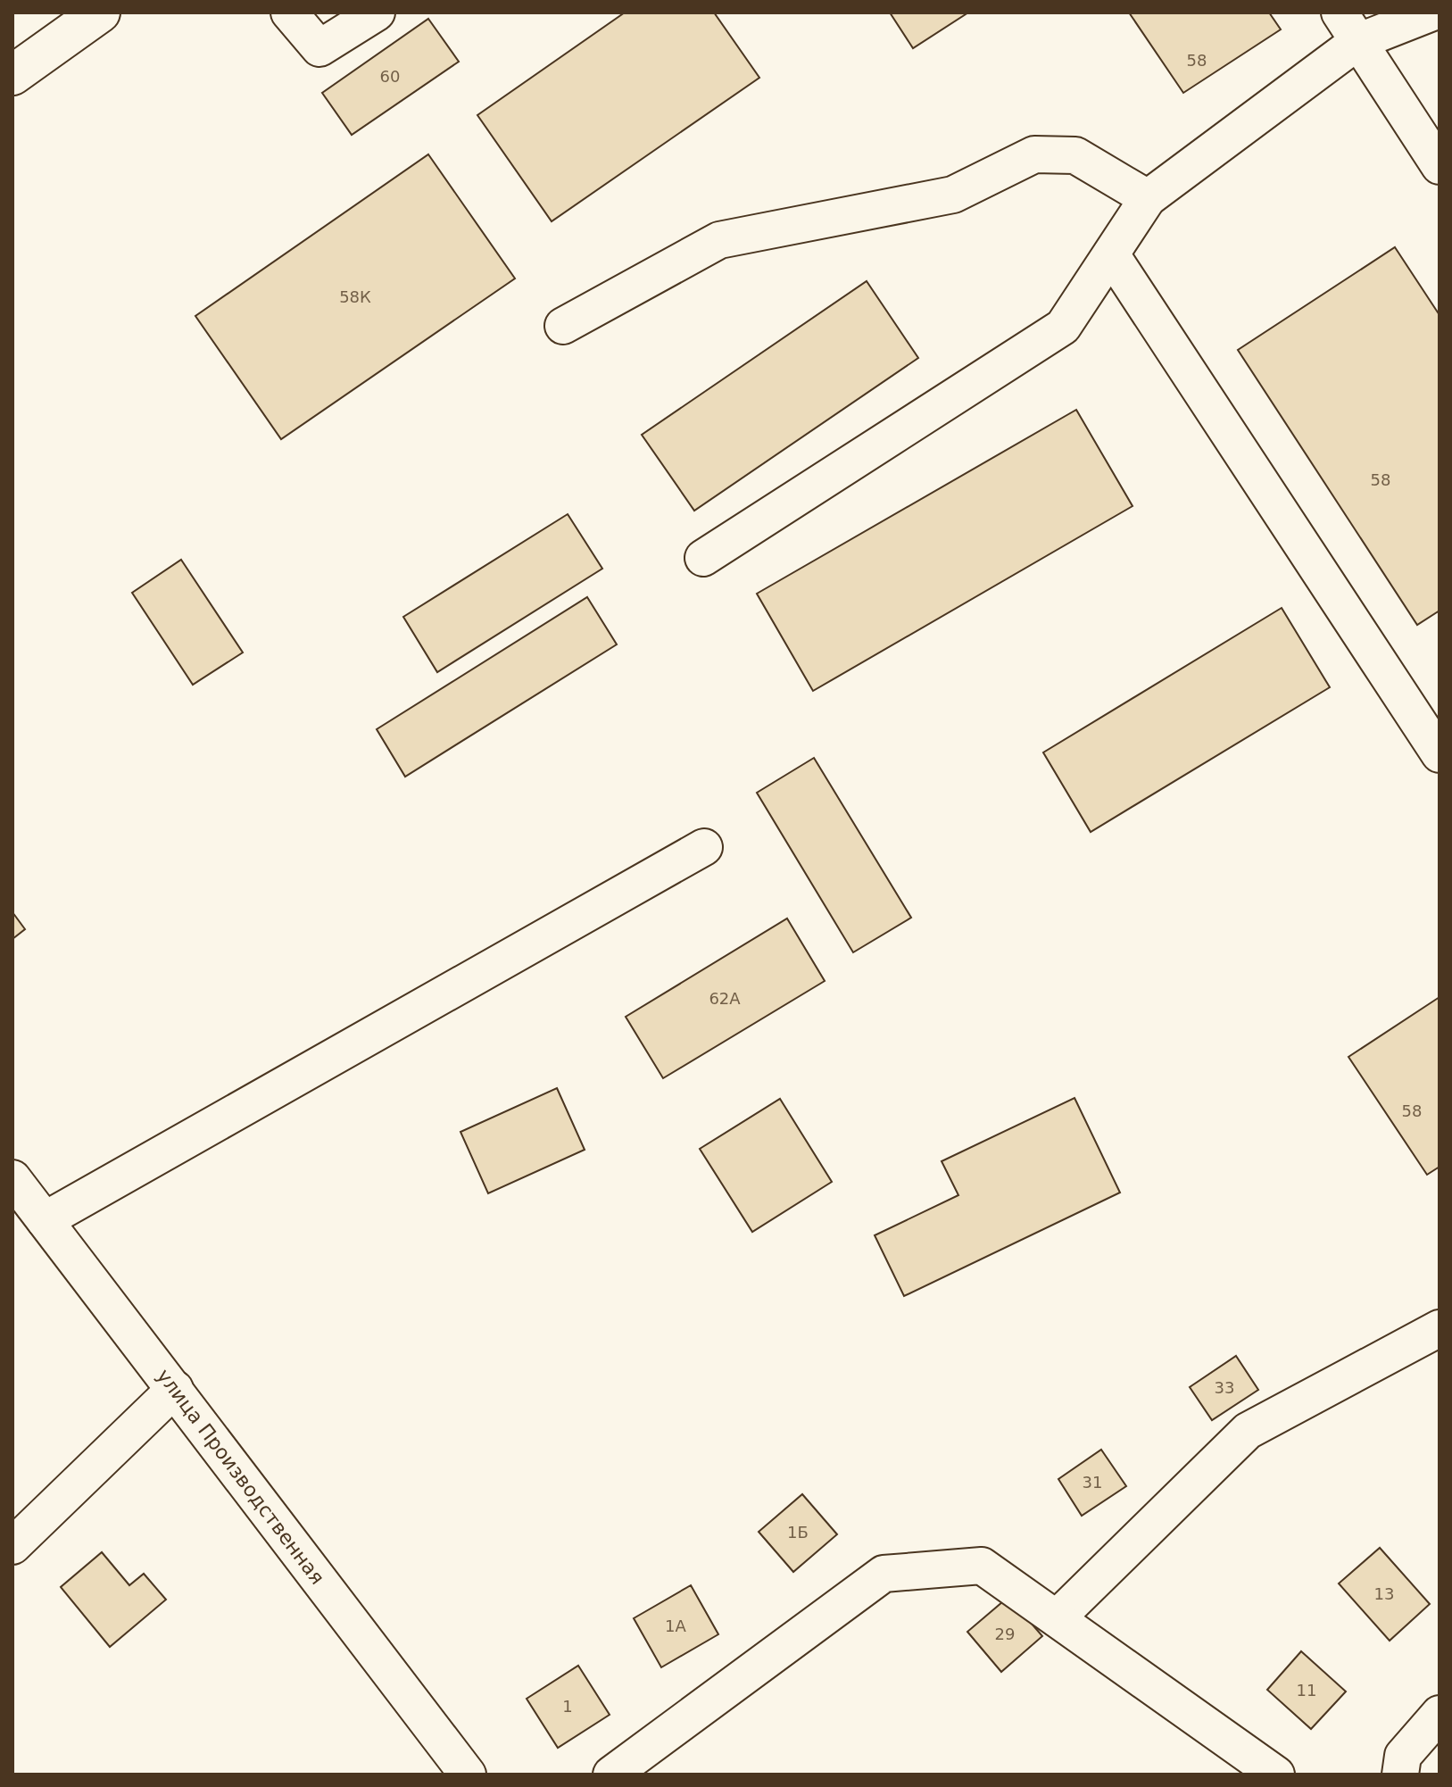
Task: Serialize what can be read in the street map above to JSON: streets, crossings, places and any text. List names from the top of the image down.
{
  "streets": {
    "street": ["улица Производственная"]
  },
  "house_numbers": [
    "58",
    "60",
    "58К",
    "58",
    "62А",
    "58",
    "33",
    "31",
    "1Б",
    "13",
    "1А",
    "29",
    "11",
    "1"
  ]
}
